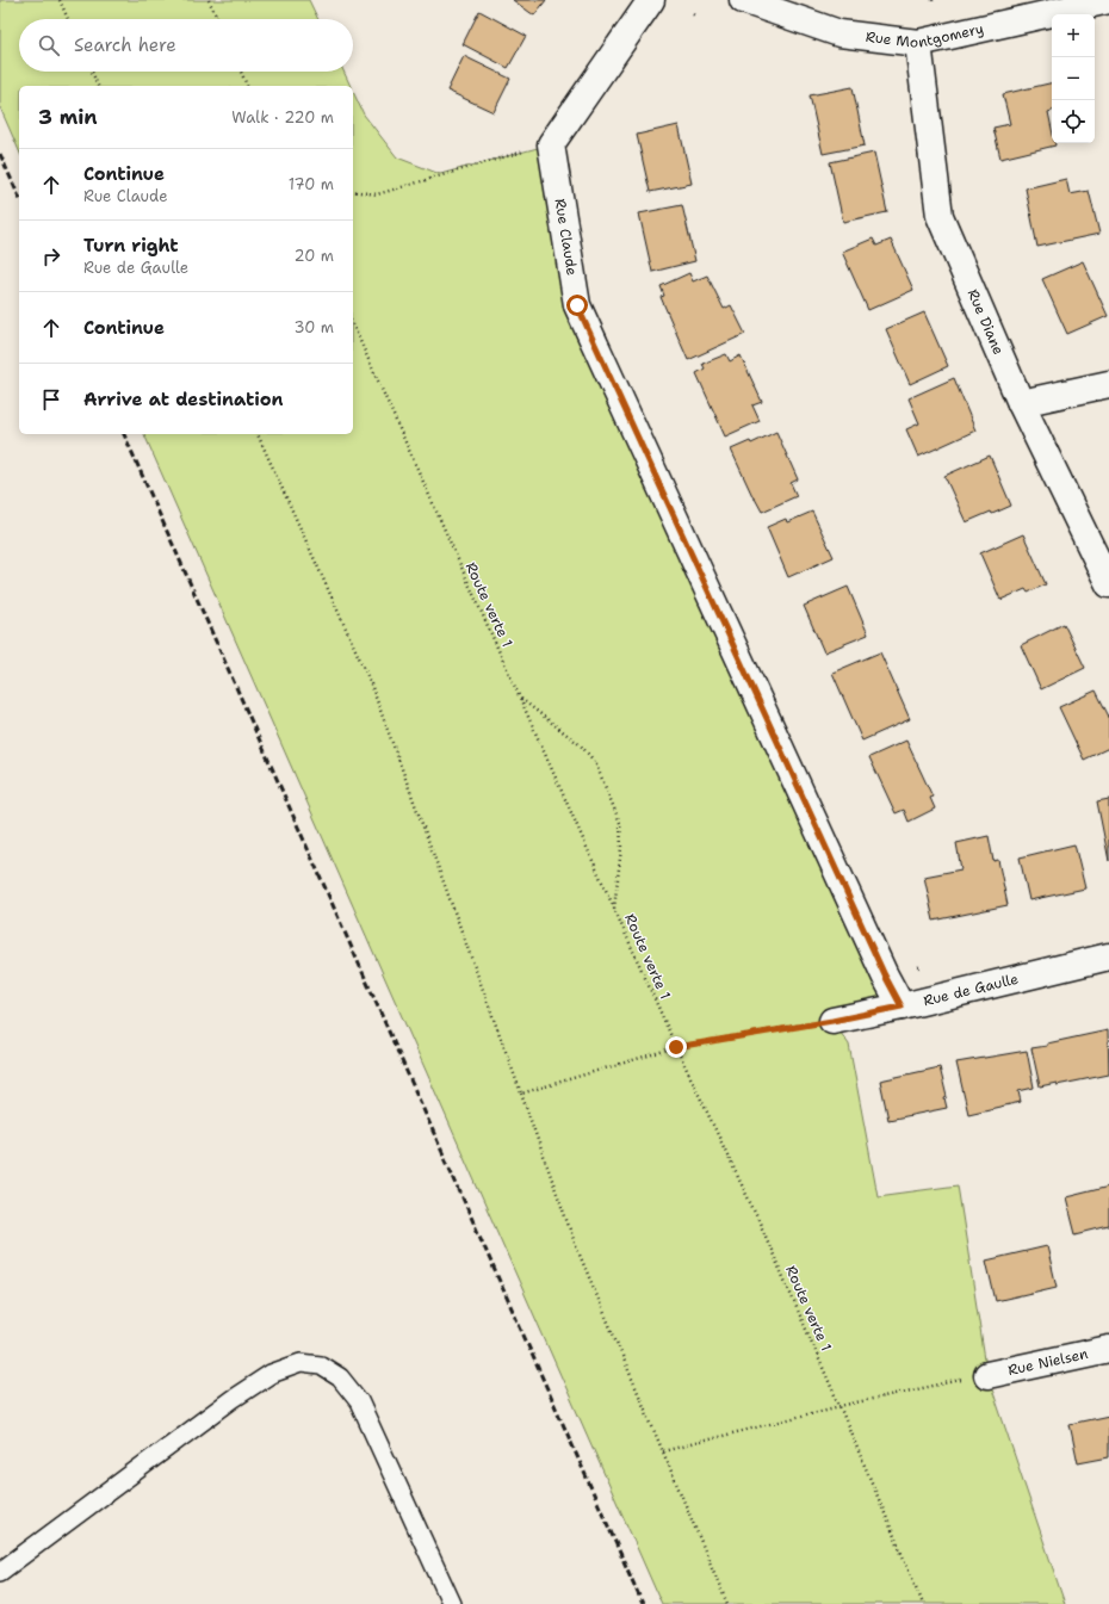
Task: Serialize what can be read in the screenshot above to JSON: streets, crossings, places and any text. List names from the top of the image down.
{
  "streets": {
    "street": [
      "Rue Montgomery",
      "Rue Claude",
      "Rue Diane",
      "Rue de Gaulle",
      "Rue Nielsen"
    ],
    "path": ["Route verte 1"]
  },
  "crossings": [
    ["Rue Montgomery", "Rue Diane"],
    ["Rue Claude", "Rue de Gaulle"]
  ],
  "page": {
    "map_buttons": ["+", "−"],
    "search": "Search here",
    "heading": ["3 min", "Walk · 220 m"],
    "list": [
      ["Continue", "Rue Claude", "170 m"],
      ["Turn right", "Rue de Gaulle", "20 m"],
      ["Continue", "30 m"],
      "Arrive at destination"
    ]
  }
}
